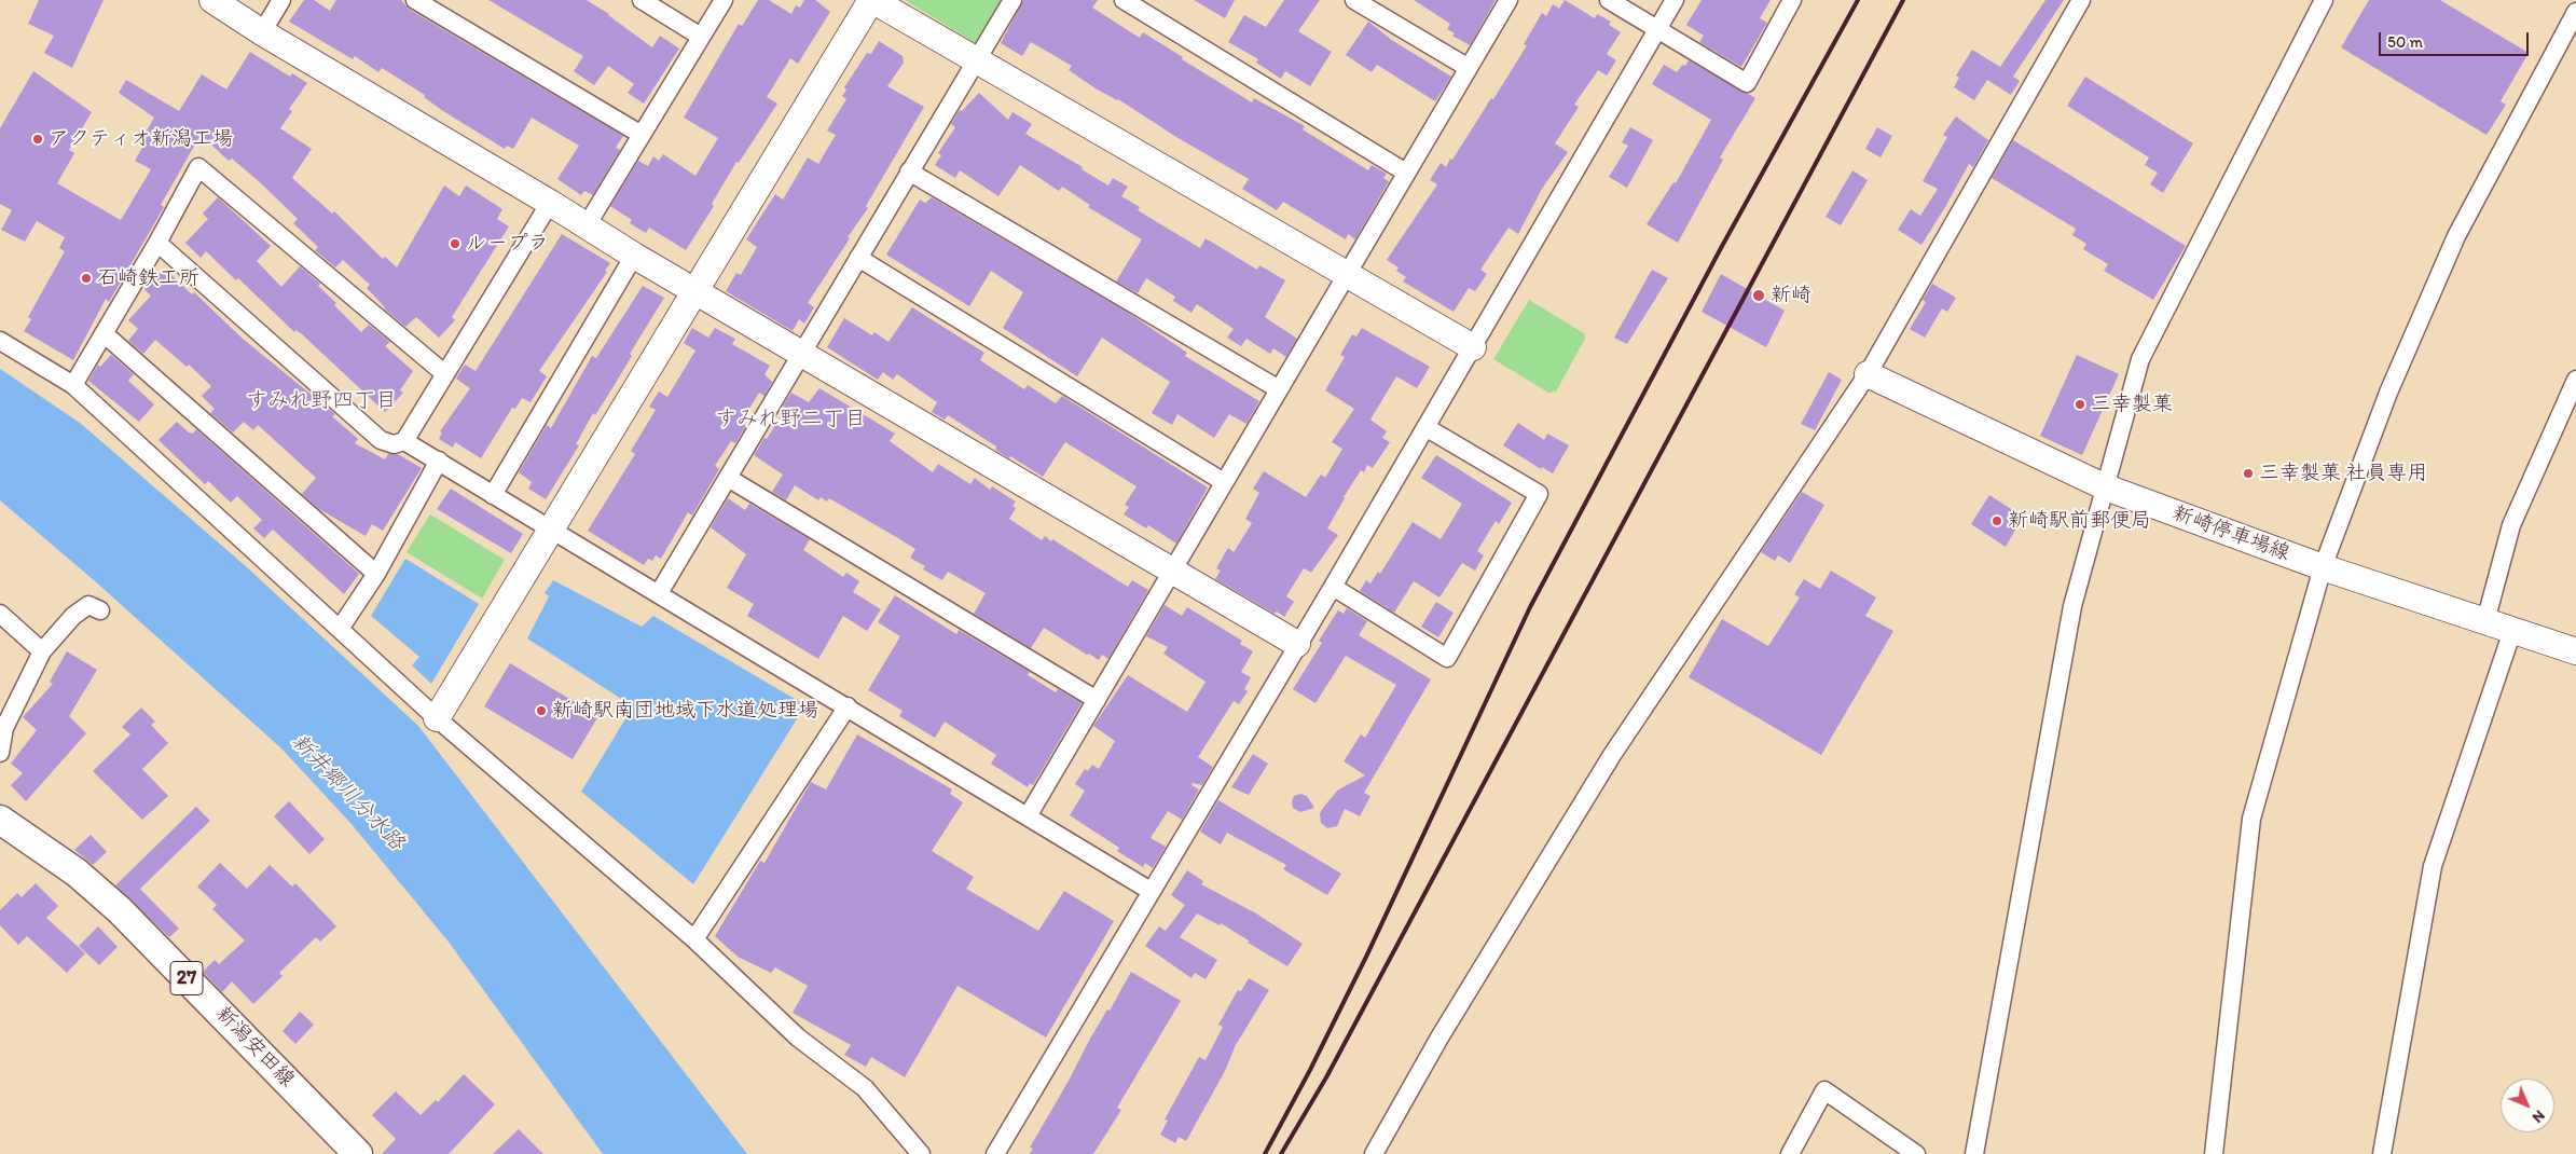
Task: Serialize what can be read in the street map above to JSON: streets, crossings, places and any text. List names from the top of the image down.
{
  "streets": {
    "main road": ["27", "新潟安田線"],
    "street": ["新崎停車場線"]
  },
  "districts": ["すみれ野四丁目", "すみれ野二丁目"],
  "water": ["新井郷川分水路"],
  "places": [
    "アクティオ新潟工場",
    "ループラ",
    "石崎鉄工所",
    "新崎",
    "三幸製菓",
    "三幸製菓 社員専用",
    "新崎駅前郵便局",
    "新崎駅南団地域下水道処理場"
  ],
  "scale_bar": "50 m",
  "north": "bottom right"
}
